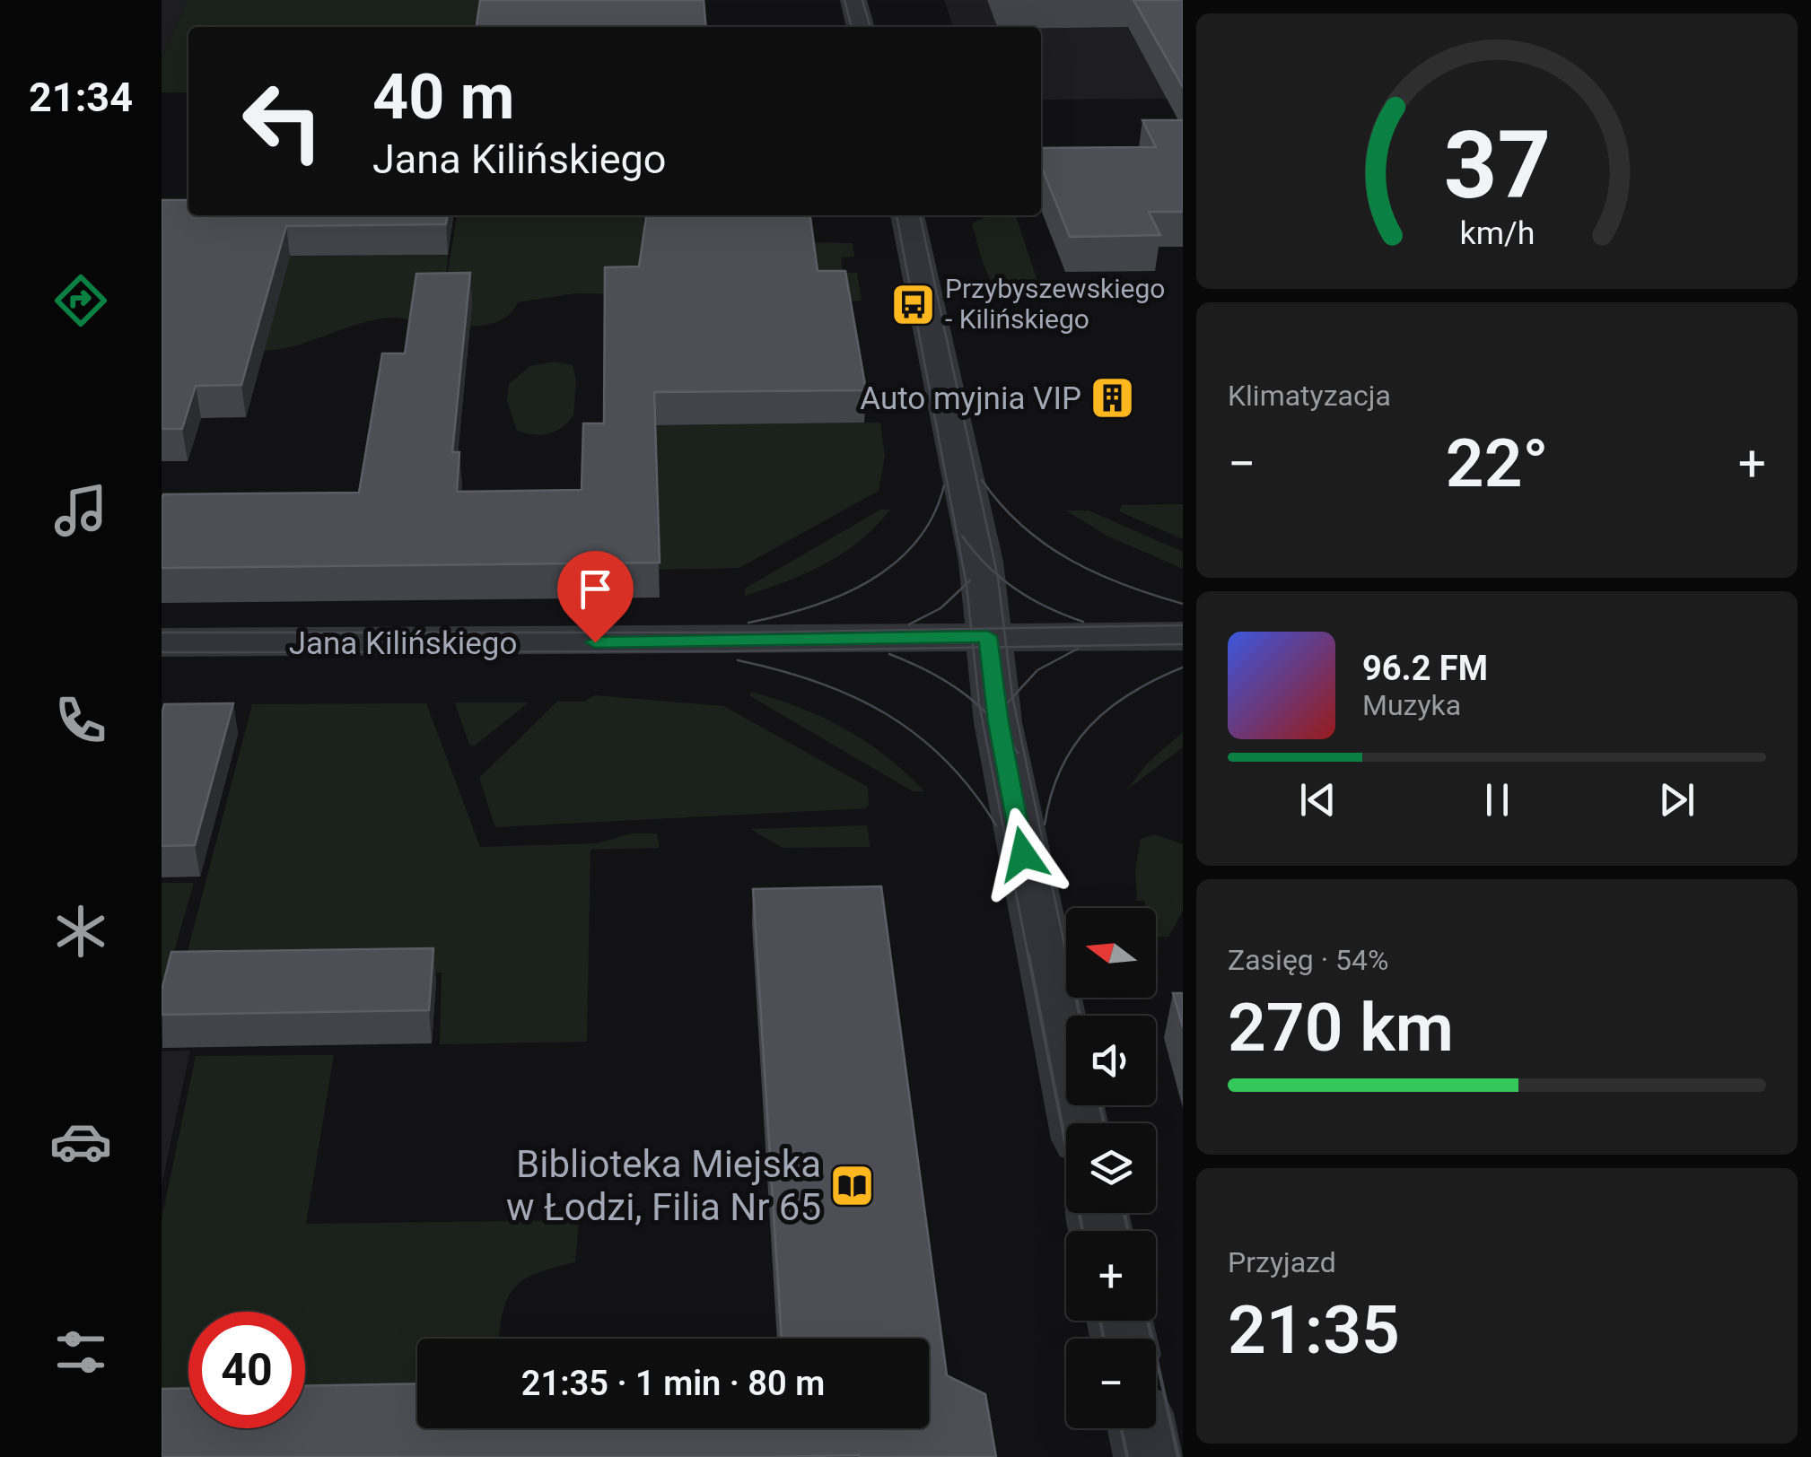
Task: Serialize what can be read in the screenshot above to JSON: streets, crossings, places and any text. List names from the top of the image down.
{
  "streets": {
    "street": ["Jana Kilińskiego"]
  },
  "places": {
    "bus stop": ["Przybyszewskiego - Kilińskiego"],
    "building": ["Auto myjnia VIP"],
    "library": ["Biblioteka Miejska w Łodzi, Filia Nr 65"]
  },
  "north": "left",
  "page": {
    "tabs": "21:34",
    "turn": ["40 m", "Jana Kilińskiego"],
    "tile": [
      "Klimatyzacja",
      ["Zasięg · 54%", "270 km"],
      ["Przyjazd", "21:35"]
    ],
    "heat": ["−", "22°", "+"],
    "song": ["96.2 FM", "Muzyka"],
    "map_buttons": ["+", "−"],
    "limit": "40",
    "trip": "21:35 · 1 min · 80 m",
    "gauge": ["37", "km/h"]
  }
}
